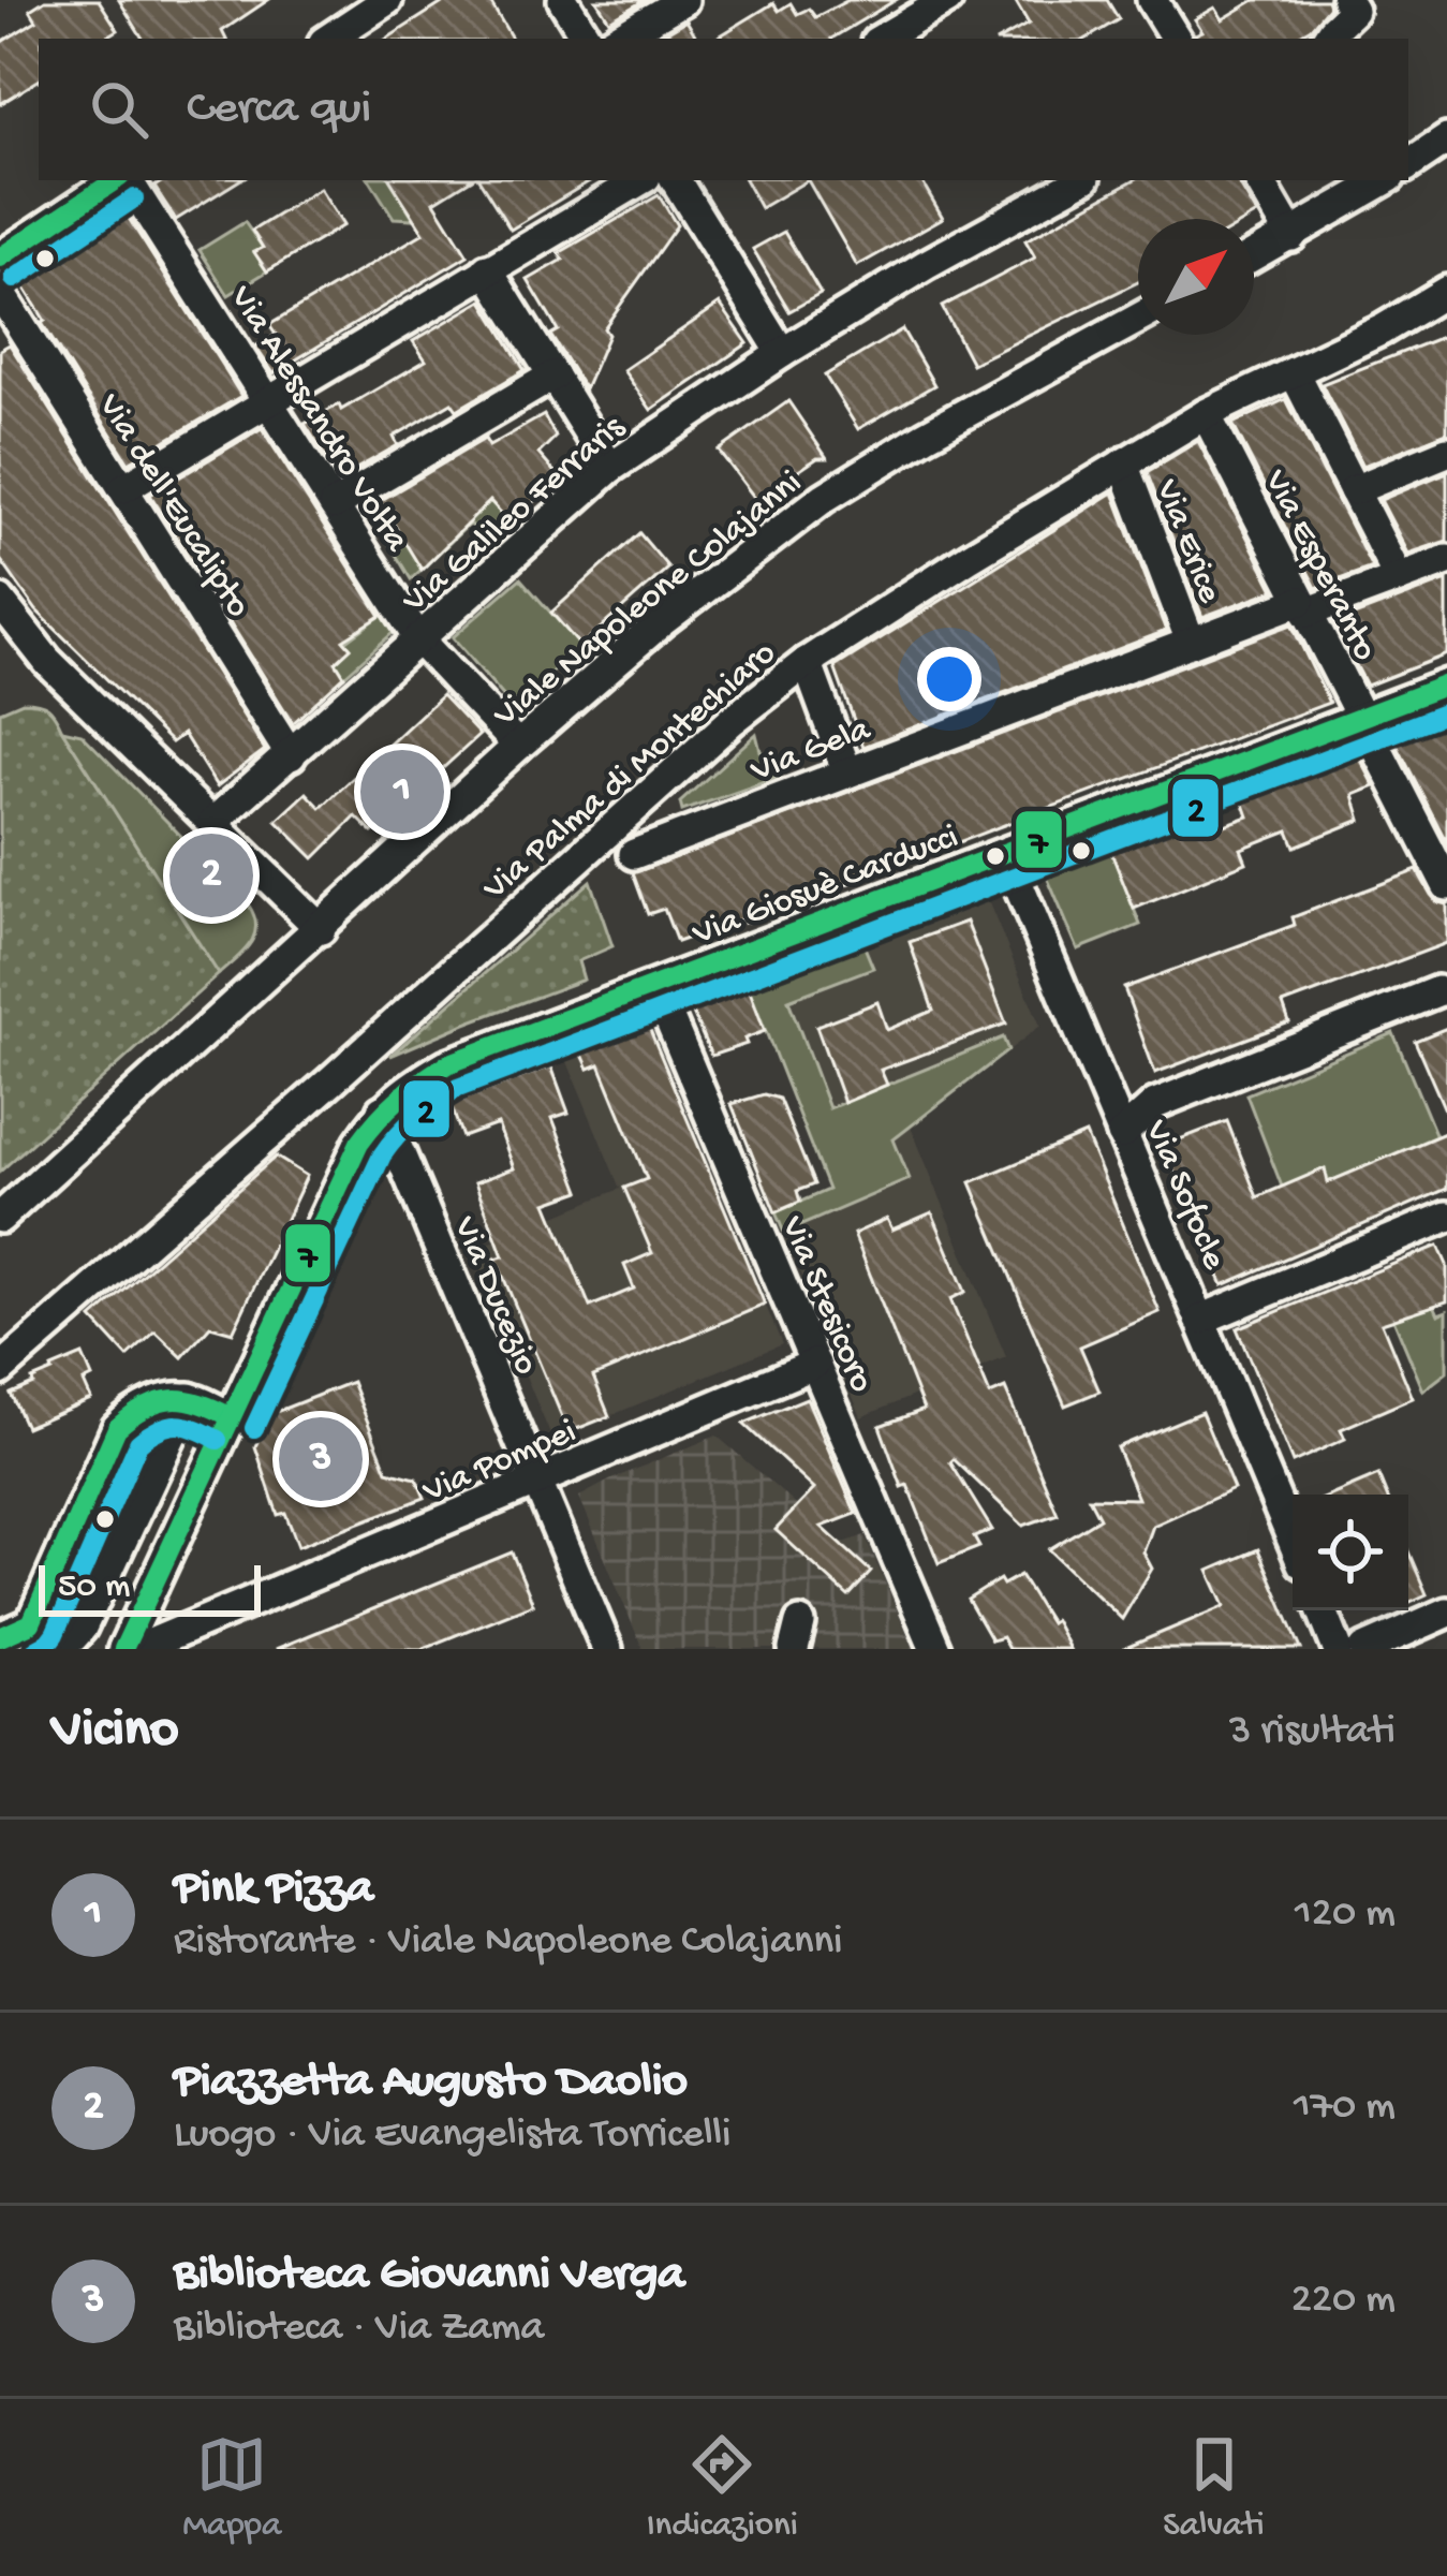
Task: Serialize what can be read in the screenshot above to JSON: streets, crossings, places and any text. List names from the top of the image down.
{
  "streets": {
    "street": [
      "Via Alessandro Volta",
      "Via dell'Eucalipto",
      "Via Galileo Ferraris",
      "Via Erice",
      "Via Esperanto",
      "Viale Napoleone Colajanni",
      "Via Gela",
      "Via Palma di Montechiaro",
      "Via Giosuè Carducci",
      "Via Sofocle",
      "Via Ducezio",
      "Via Stesicoro",
      "Via Pompei"
    ]
  },
  "crossings": [
    ["Via Alessandro Volta", "Via Galileo Ferraris"],
    ["Via Alessandro Volta", "Viale Napoleone Colajanni"],
    ["Via dell'Eucalipto", "Via Galileo Ferraris"],
    ["Via Erice", "Via Gela"],
    ["Via Erice", "Via Palma di Montechiaro"],
    ["Via Esperanto", "Via Gela"],
    ["Via Esperanto", "Via Palma di Montechiaro"],
    ["Via Esperanto", "Via Giosuè Carducci"],
    ["Via Giosuè Carducci", "Via Sofocle"],
    ["Via Giosuè Carducci", "Via Ducezio"],
    ["Via Giosuè Carducci", "Via Stesicoro"],
    ["Via Ducezio", "Via Pompei"],
    ["Via Stesicoro", "Via Pompei"]
  ],
  "lines": ["transit line 7", "transit line 2"],
  "scale_bar": "50 m",
  "north": "top right",
  "page": {
    "search": "Cerca qui",
    "pins": ["1", "2", "3"],
    "scale": "50 m",
    "heading": ["Vicino", "3 risultati"],
    "list": [
      {
        "mark": "1",
        "name": "Pink Pizza",
        "note": "Ristorante · Viale Napoleone Colajanni",
        "value": "120 m"
      },
      {
        "mark": "2",
        "name": "Piazzetta Augusto Daolio",
        "note": "Luogo · Via Evangelista Torricelli",
        "value": "170 m"
      },
      {
        "mark": "3",
        "name": "Biblioteca Giovanni Verga",
        "note": "Biblioteca · Via Zama",
        "value": "220 m"
      }
    ],
    "nav": ["Mappa", "Indicazioni", "Salvati"]
  }
}
